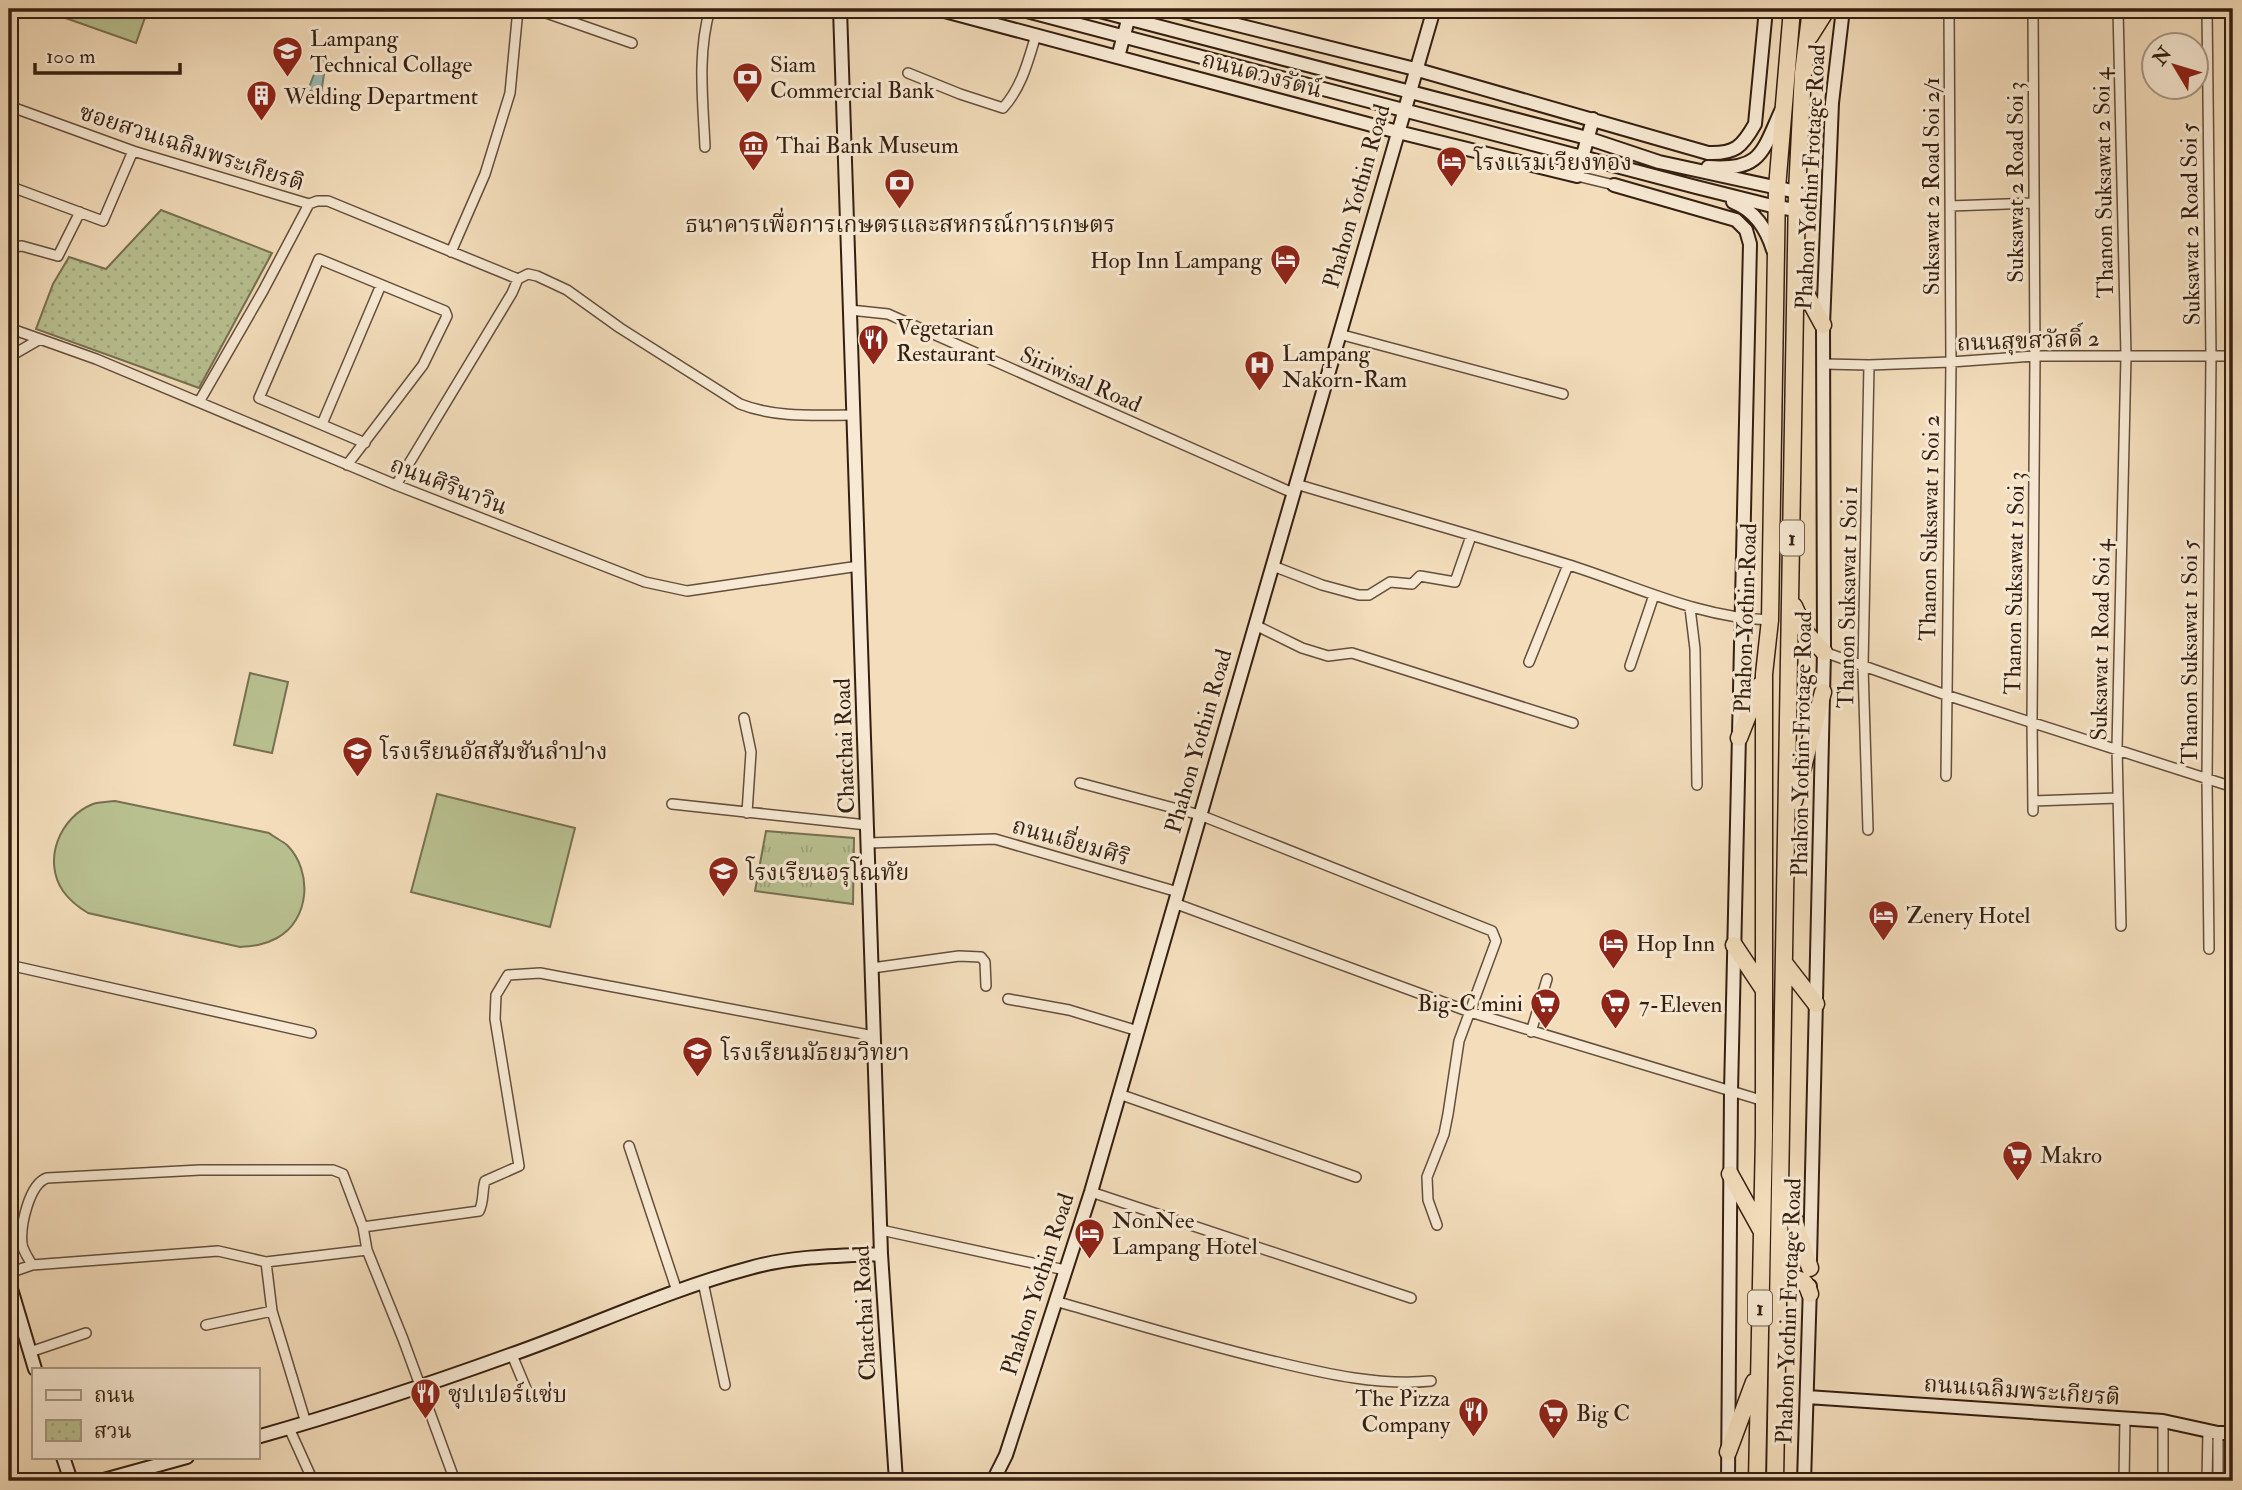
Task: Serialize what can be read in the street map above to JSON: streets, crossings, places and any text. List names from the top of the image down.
{
  "streets": {
    "highway": ["Phahon Yothin Road", "1"],
    "main road": [
      "ถนนดวงรัตน์",
      "Phahon Yothin Frotage Road",
      "Chatchai Road",
      "ถนนเฉลิมพระเกียรติ"
    ],
    "street": [
      "ซอยสวนเฉลิมพระเกียรติ",
      "Suksawat 2 Road Soi 3",
      "Thanon Suksawat 2 Soi 4",
      "Suksawat 2 Road Soi 2/1",
      "Suksawat 2 Road Soi 5",
      "ถนนสุขสวัสดิ์ 2",
      "Siriwisal Road",
      "ถนนศิรินาวิน",
      "Thanon Suksawat 1 Soi 2",
      "Thanon Suksawat 1 Soi 3",
      "Thanon Suksawat 1 Soi 1",
      "Suksawat 1 Road Soi 4",
      "Thanon Suksawat 1 Soi 5",
      "ถนนเอี่ยมศิริ"
    ]
  },
  "crossings": [
    ["ถนนดวงรัตน์", "Phahon Yothin Road"],
    ["ซอยสวนเฉลิมพระเกียรติ", "ถนนศิรินาวิน"],
    ["Phahon Yothin Frotage Road", "ถนนสุขสวัสดิ์ 2"],
    ["Phahon Yothin Frotage Road", "ถนนเฉลิมพระเกียรติ"],
    ["Suksawat 2 Road Soi 3", "ถนนสุขสวัสดิ์ 2"],
    ["Suksawat 2 Road Soi 3", "Thanon Suksawat 1 Soi 3"],
    ["Thanon Suksawat 2 Soi 4", "ถนนสุขสวัสดิ์ 2"],
    ["Thanon Suksawat 2 Soi 4", "Suksawat 1 Road Soi 4"],
    ["Suksawat 2 Road Soi 2/1", "ถนนสุขสวัสดิ์ 2"],
    ["Suksawat 2 Road Soi 2/1", "Thanon Suksawat 1 Soi 2"],
    ["Phahon Yothin Road", "Siriwisal Road"],
    ["Phahon Yothin Road", "ถนนเอี่ยมศิริ"],
    ["Suksawat 2 Road Soi 5", "ถนนสุขสวัสดิ์ 2"],
    ["Suksawat 2 Road Soi 5", "Thanon Suksawat 1 Soi 5"],
    ["ถนนสุขสวัสดิ์ 2", "Thanon Suksawat 1 Soi 2"],
    ["ถนนสุขสวัสดิ์ 2", "Thanon Suksawat 1 Soi 3"],
    ["ถนนสุขสวัสดิ์ 2", "Thanon Suksawat 1 Soi 1"],
    ["ถนนสุขสวัสดิ์ 2", "Suksawat 1 Road Soi 4"],
    ["ถนนสุขสวัสดิ์ 2", "Thanon Suksawat 1 Soi 5"],
    ["Siriwisal Road", "1"],
    ["Siriwisal Road", "Chatchai Road"],
    ["ถนนศิรินาวิน", "Chatchai Road"],
    ["1", "ถนนเอี่ยมศิริ"],
    ["Thanon Suksawat 1 Soi 3", "Suksawat 1 Road Soi 4"],
    ["Chatchai Road", "ถนนเอี่ยมศิริ"]
  ],
  "places": {
    "school or university": [
      "Lampang Technical Collage",
      "โรงเรียนอัสสัมชันลำปาง",
      "โรงเรียนอรุโณทัย",
      "โรงเรียนมัธยมวิทยา"
    ],
    "bank": ["Siam Commercial Bank", "ธนาคารเพื่อการเกษตรและสหกรณ์การเกษตร"],
    "building": ["Welding Department"],
    "museum": ["Thai Bank Museum"],
    "hotel": [
      "โรงแรมเวียงทอง",
      "Hop Inn Lampang",
      "Zenery Hotel",
      "Hop Inn",
      "NonNee Lampang Hotel"
    ],
    "restaurant": ["Vegetarian Restaurant", "ซุปเปอร์แซ่บ", "The Pizza Company"],
    "hospital": ["Lampang Nakorn-Ram"],
    "supermarket": [
      "Big-C mini",
      "7-Eleven",
      "Makro",
      "Big C"
    ]
  },
  "legend": ["ถนน", "สวน"],
  "scale_bar": "100 m",
  "north": "top left"
}
